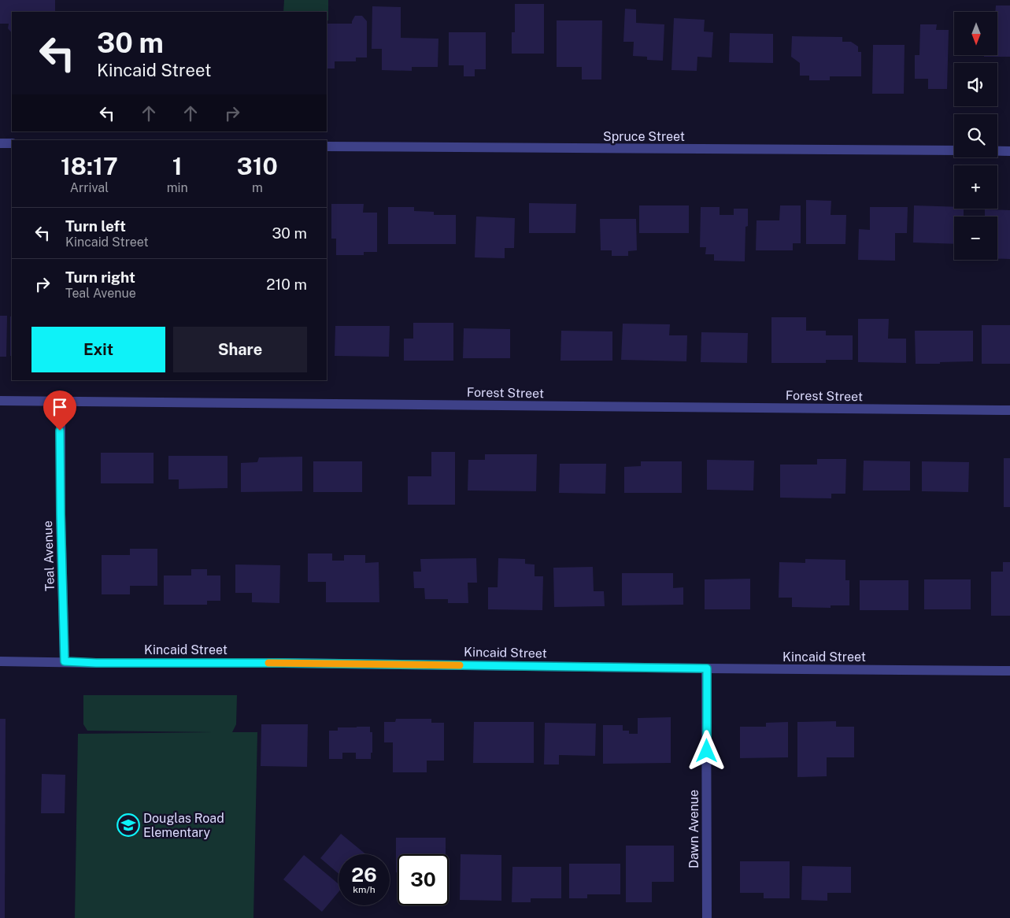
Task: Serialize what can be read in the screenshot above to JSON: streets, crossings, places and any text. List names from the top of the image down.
{
  "streets": {
    "street": [
      "Spruce Street",
      "Forest Street",
      "Teal Avenue",
      "Kincaid Street",
      "Dawn Avenue"
    ]
  },
  "crossings": [
    ["Forest Street", "Teal Avenue"],
    ["Teal Avenue", "Kincaid Street"],
    ["Kincaid Street", "Dawn Avenue"]
  ],
  "places": {
    "school or university": ["Douglas Road Elementary"]
  },
  "north": "bottom",
  "page": {
    "map_buttons": ["+", "−"],
    "turn": ["30 m", "Kincaid Street"],
    "eta": [
      "18:17",
      "Arrival",
      "1",
      "min",
      "310",
      "m"
    ],
    "list": [
      {
        "name": "Turn left",
        "note": "Kincaid Street",
        "value": "30 m"
      },
      {
        "name": "Turn right",
        "note": "Teal Avenue",
        "value": "210 m"
      }
    ],
    "buttons": ["Exit", "Share"],
    "speed": "26 km/h",
    "limit": "30"
  }
}
